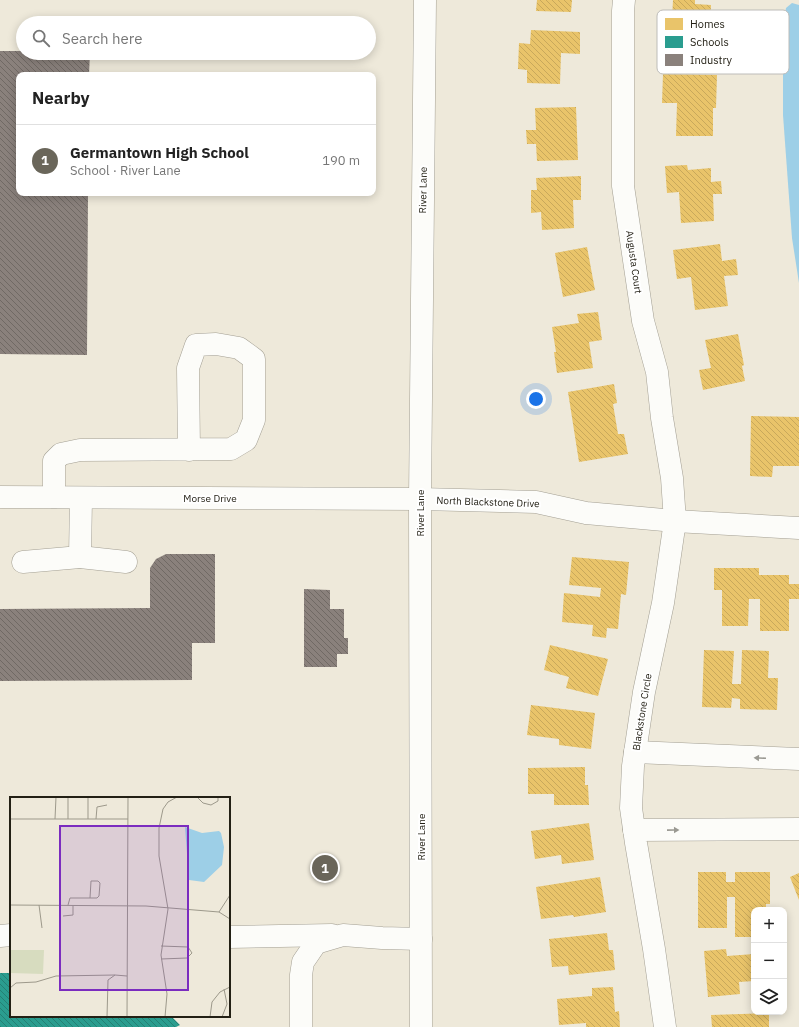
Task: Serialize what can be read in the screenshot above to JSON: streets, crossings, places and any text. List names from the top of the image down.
{
  "streets": {
    "street": [
      "River Lane",
      "Augusta Court",
      "Morse Drive",
      "North Blackstone Drive",
      "Blackstone Circle"
    ]
  },
  "crossings": [
    ["River Lane", "Morse Drive"],
    ["River Lane", "North Blackstone Drive"],
    ["Augusta Court", "North Blackstone Drive"],
    ["Augusta Court", "Blackstone Circle"],
    ["Morse Drive", "North Blackstone Drive"],
    ["North Blackstone Drive", "Blackstone Circle"]
  ],
  "legend": ["Homes", "Schools", "Industry"],
  "page": {
    "search": "Search here",
    "heading": "Nearby",
    "list": [
      {
        "mark": "1",
        "name": "Germantown High School",
        "note": "School · River Lane",
        "value": "190 m"
      }
    ],
    "pins": "1",
    "map_buttons": ["+", "−"]
  }
}
